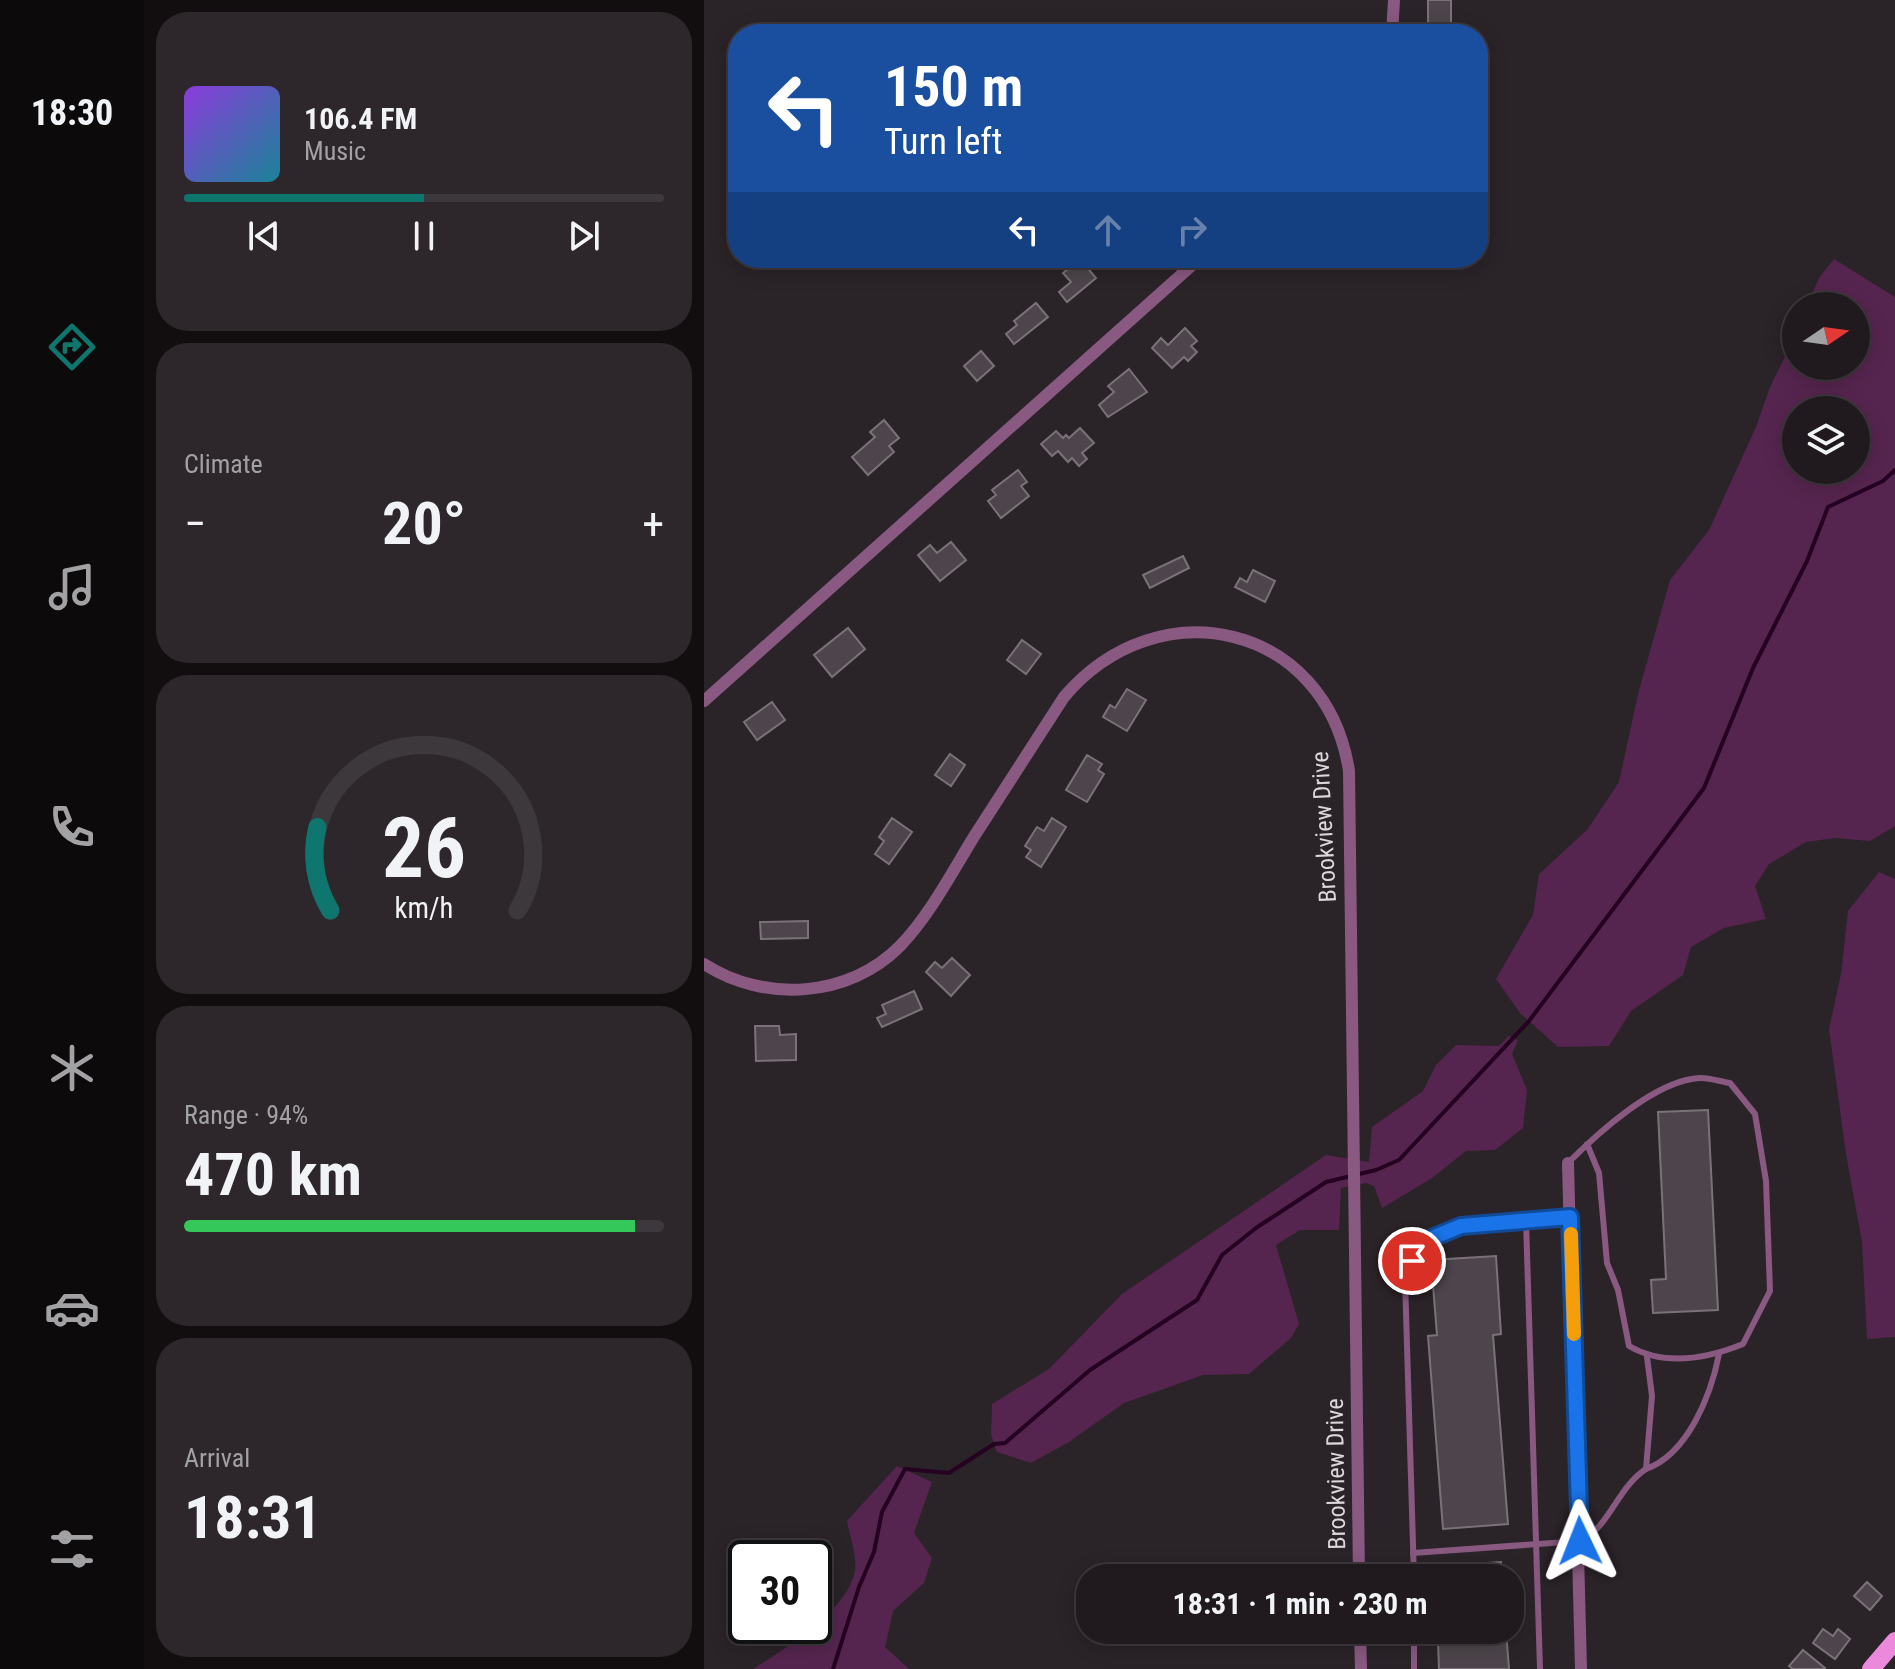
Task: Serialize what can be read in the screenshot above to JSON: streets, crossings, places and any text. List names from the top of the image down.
{
  "streets": {
    "street": ["Brookview Drive"]
  },
  "north": "right",
  "page": {
    "tabs": "18:30",
    "turn": ["150 m", "Turn left"],
    "song": ["106.4 FM", "Music"],
    "tile": [
      "Climate",
      ["Range · 94%", "470 km"],
      ["Arrival", "18:31"]
    ],
    "heat": ["−", "20°", "+"],
    "limit": "30",
    "trip": "18:31 · 1 min · 230 m",
    "gauge": ["26", "km/h"]
  }
}
